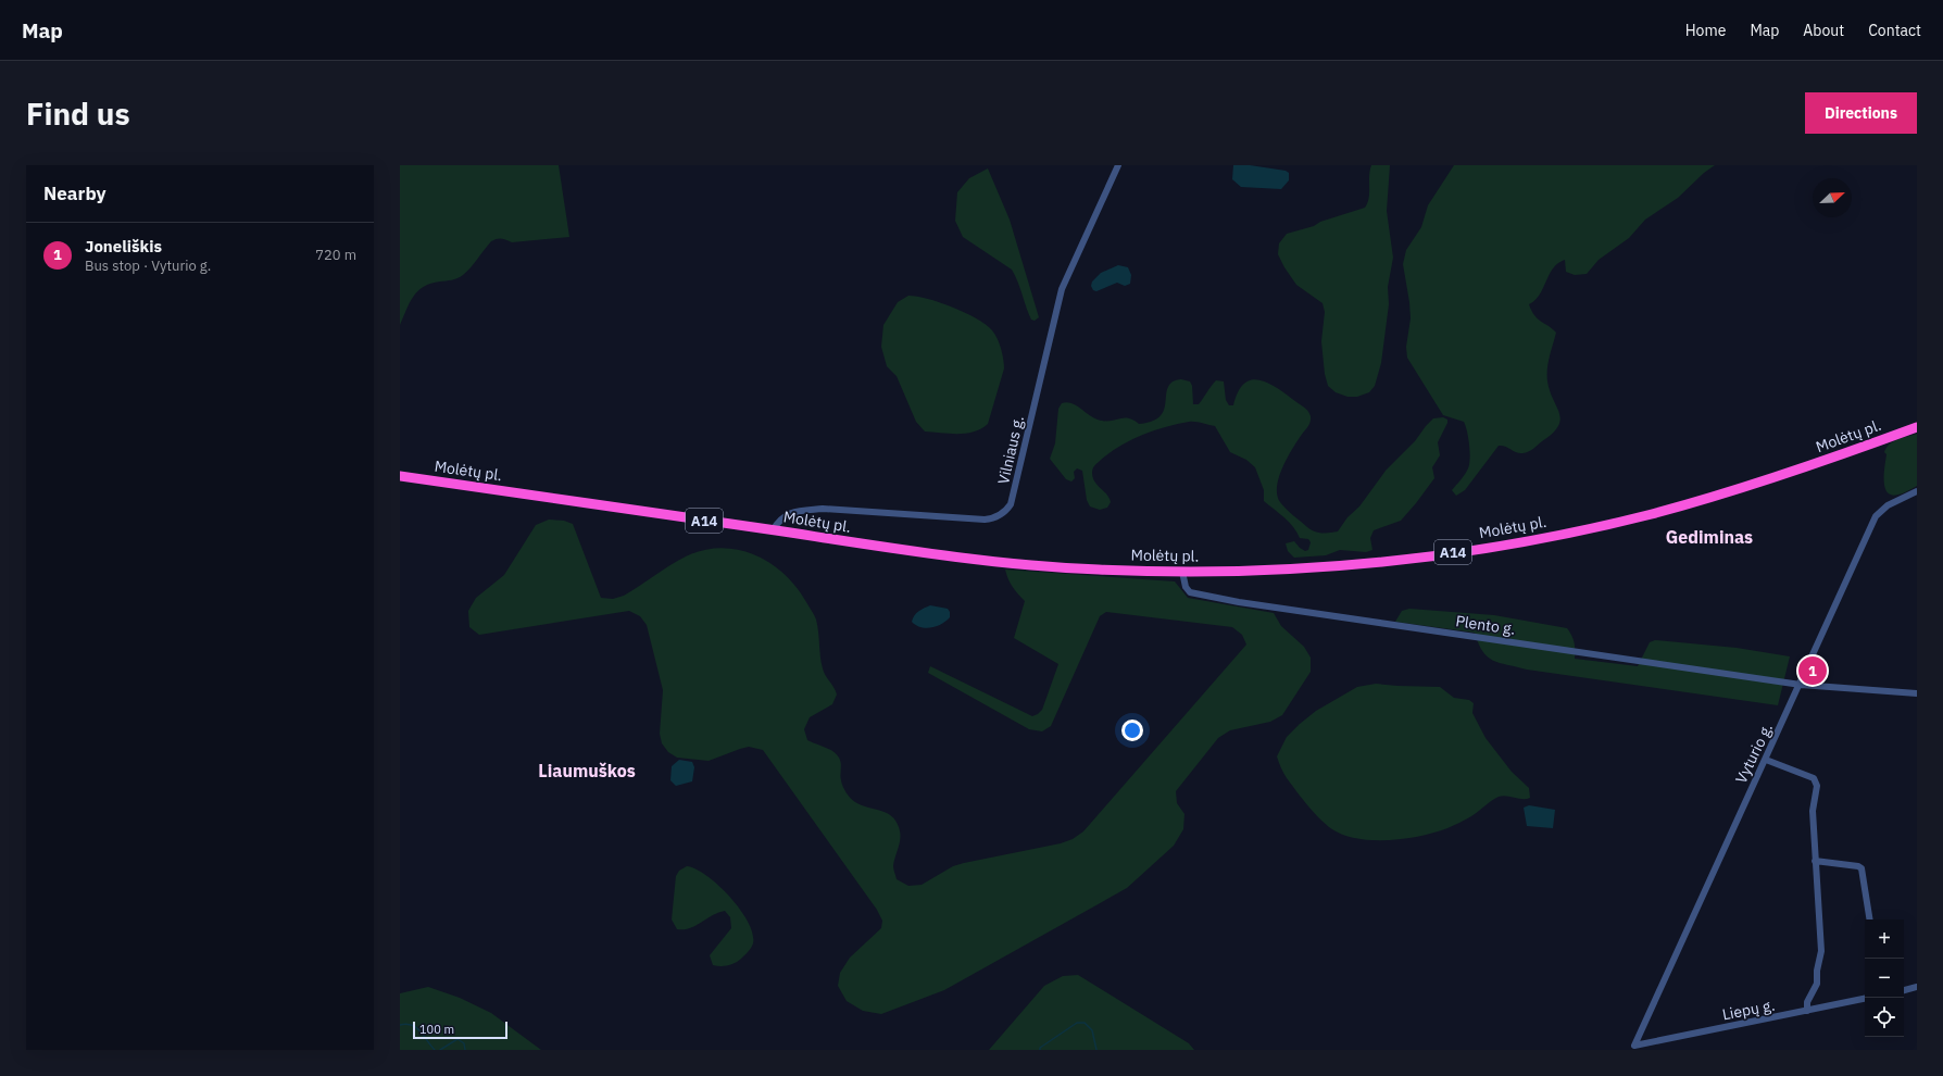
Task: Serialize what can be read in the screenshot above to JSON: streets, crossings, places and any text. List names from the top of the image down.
{
  "streets": {
    "highway": ["Molėtų pl.", "A14"],
    "street": [
      "Vilniaus g.",
      "Plento g.",
      "Vyturio g.",
      "Liepų g."
    ]
  },
  "crossings": [
    ["Molėtų pl.", "Vilniaus g."],
    ["Molėtų pl.", "Plento g."],
    ["Plento g.", "Vyturio g."],
    ["Vyturio g.", "Liepų g."]
  ],
  "districts": ["Gediminas", "Liaumuškos"],
  "scale_bar": "100 m",
  "north": "top right",
  "page": {
    "header": "Map",
    "nav": [
      "Home",
      "Map",
      "About",
      "Contact"
    ],
    "buttons": "Directions",
    "title": "Find us",
    "heading": "Nearby",
    "list": [
      {
        "mark": "1",
        "name": "Joneliškis",
        "note": "Bus stop · Vyturio g.",
        "value": "720 m"
      }
    ],
    "pins": "1",
    "map_buttons": ["+", "−"],
    "scale": "100 m"
  }
}
